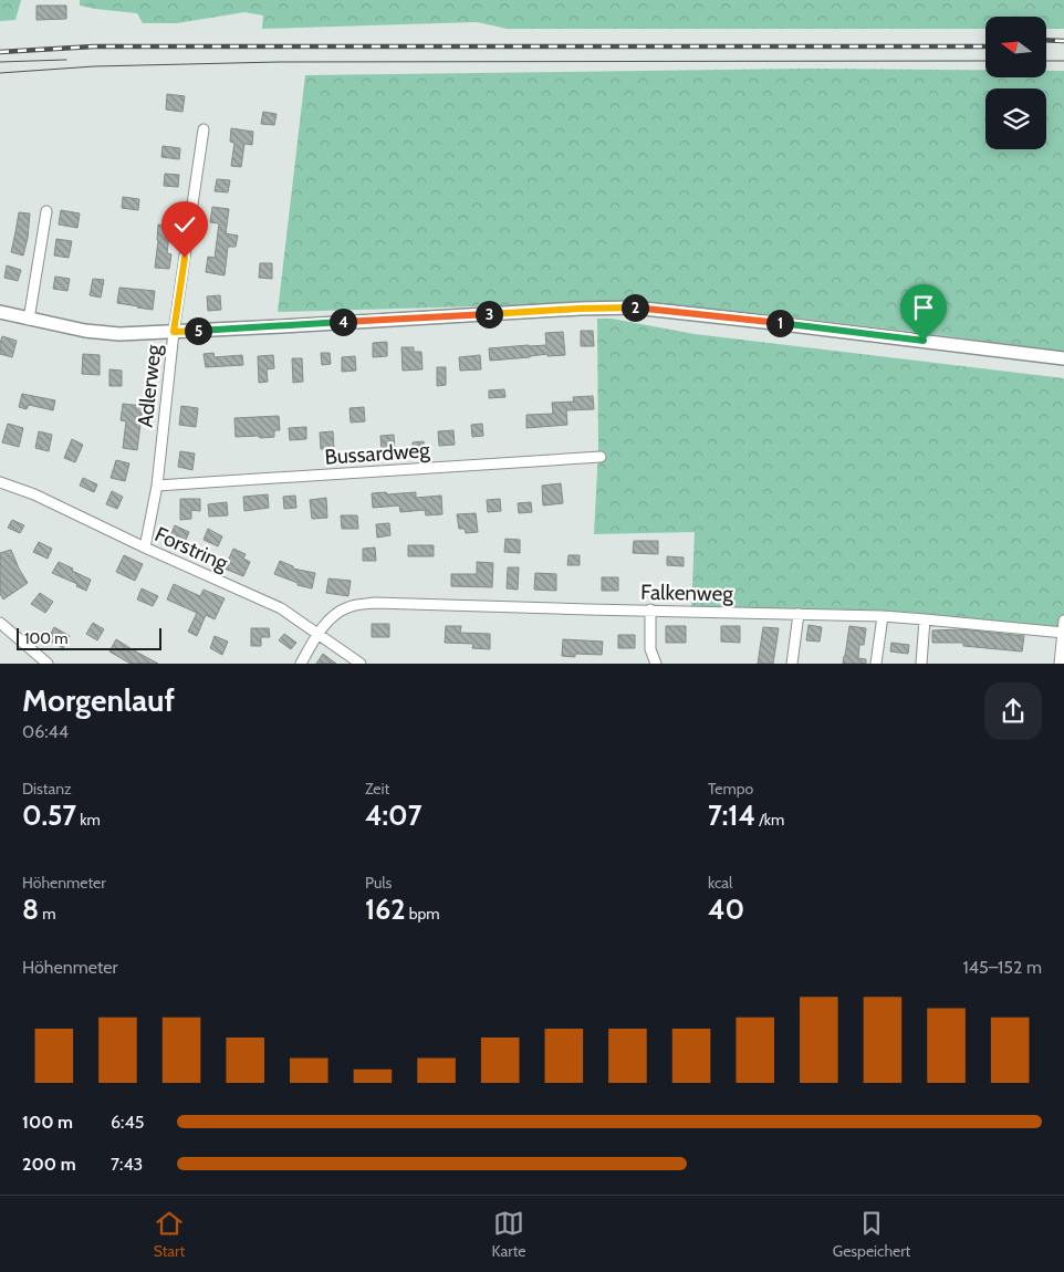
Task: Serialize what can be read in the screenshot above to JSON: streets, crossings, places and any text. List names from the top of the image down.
{
  "streets": {
    "street": [
      "Adlerweg",
      "Bussardweg",
      "Forstring",
      "Falkenweg"
    ]
  },
  "crossings": [
    ["Adlerweg", "Bussardweg"],
    ["Adlerweg", "Forstring"],
    ["Forstring", "Falkenweg"]
  ],
  "scale_bar": "100 m",
  "north": "left",
  "page": {
    "pins": [
      "2",
      "3",
      "4",
      "1",
      "5"
    ],
    "scale": "100 m",
    "heading": ["Morgenlauf", "06:44"],
    "stats": [
      ["Distanz", "0.57 km"],
      ["Zeit", "4:07"],
      ["Tempo", "7:14 /km"],
      ["Höhenmeter", "8 m"],
      ["Puls", "162 bpm"],
      ["kcal", "40"]
    ],
    "chart": ["Höhenmeter", "145–152 m"],
    "list": [
      {
        "name": "100 m",
        "note": "6:45"
      },
      {
        "name": "200 m",
        "note": "7:43"
      }
    ],
    "tabs": ["Start", "Karte", "Gespeichert"]
  }
}
